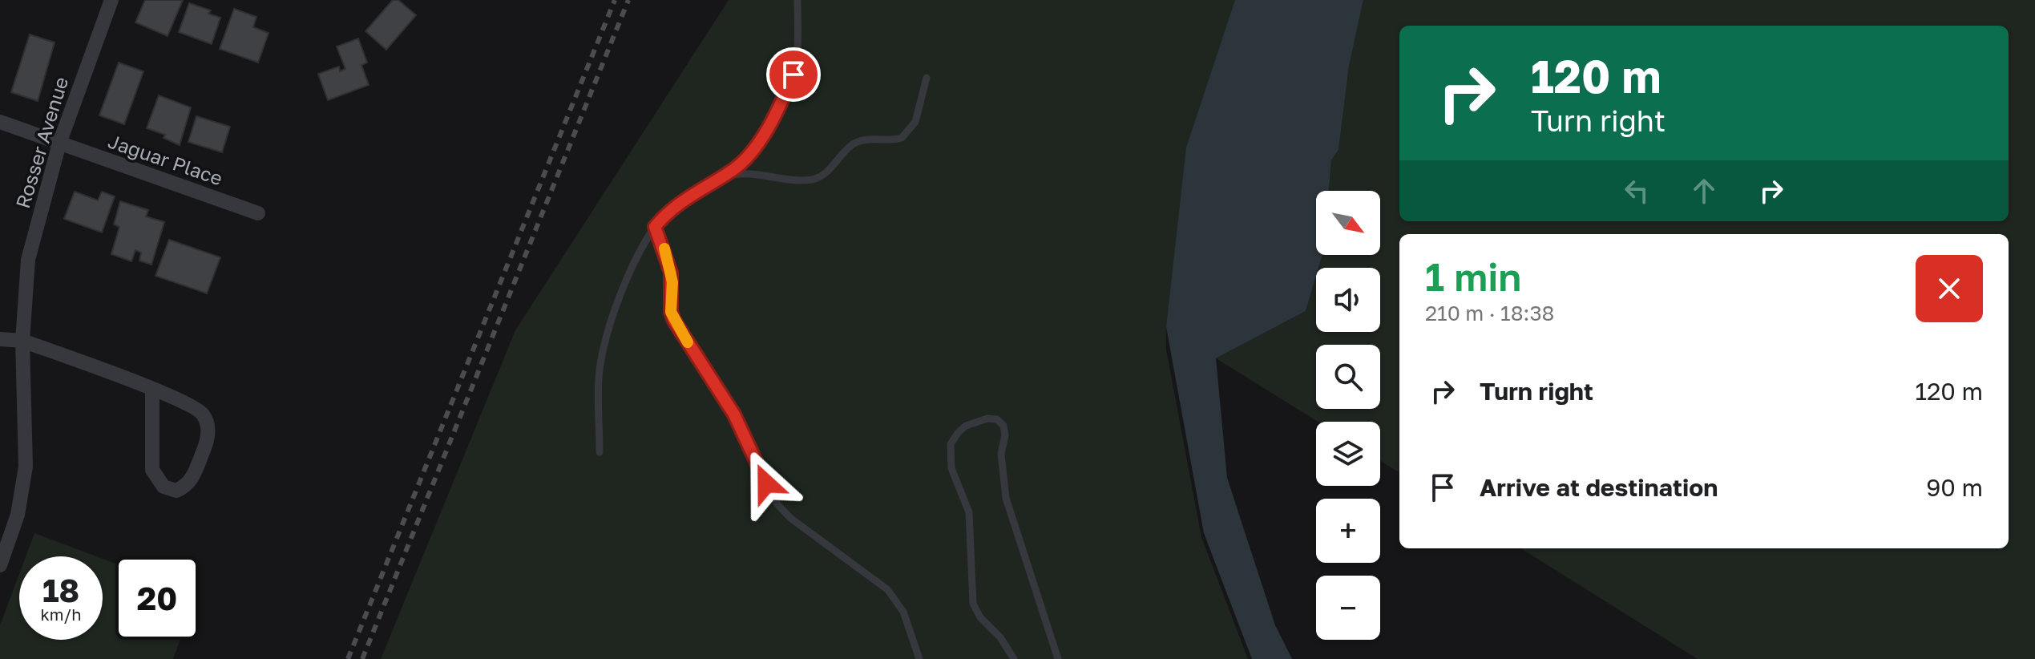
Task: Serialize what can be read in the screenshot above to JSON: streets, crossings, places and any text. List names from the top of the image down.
{
  "streets": {
    "street": ["Rosser Avenue", "Jaguar Place"]
  },
  "crossings": [
    ["Rosser Avenue", "Jaguar Place"]
  ],
  "north": "bottom right",
  "page": {
    "turn": ["120 m", "Turn right"],
    "map_buttons": ["+", "−"],
    "heading": ["1 min", "210 m · 18:38"],
    "list": [
      {
        "name": "Turn right",
        "value": "120 m"
      },
      {
        "name": "Arrive at destination",
        "value": "90 m"
      }
    ],
    "speed": "18 km/h",
    "limit": "20"
  }
}
